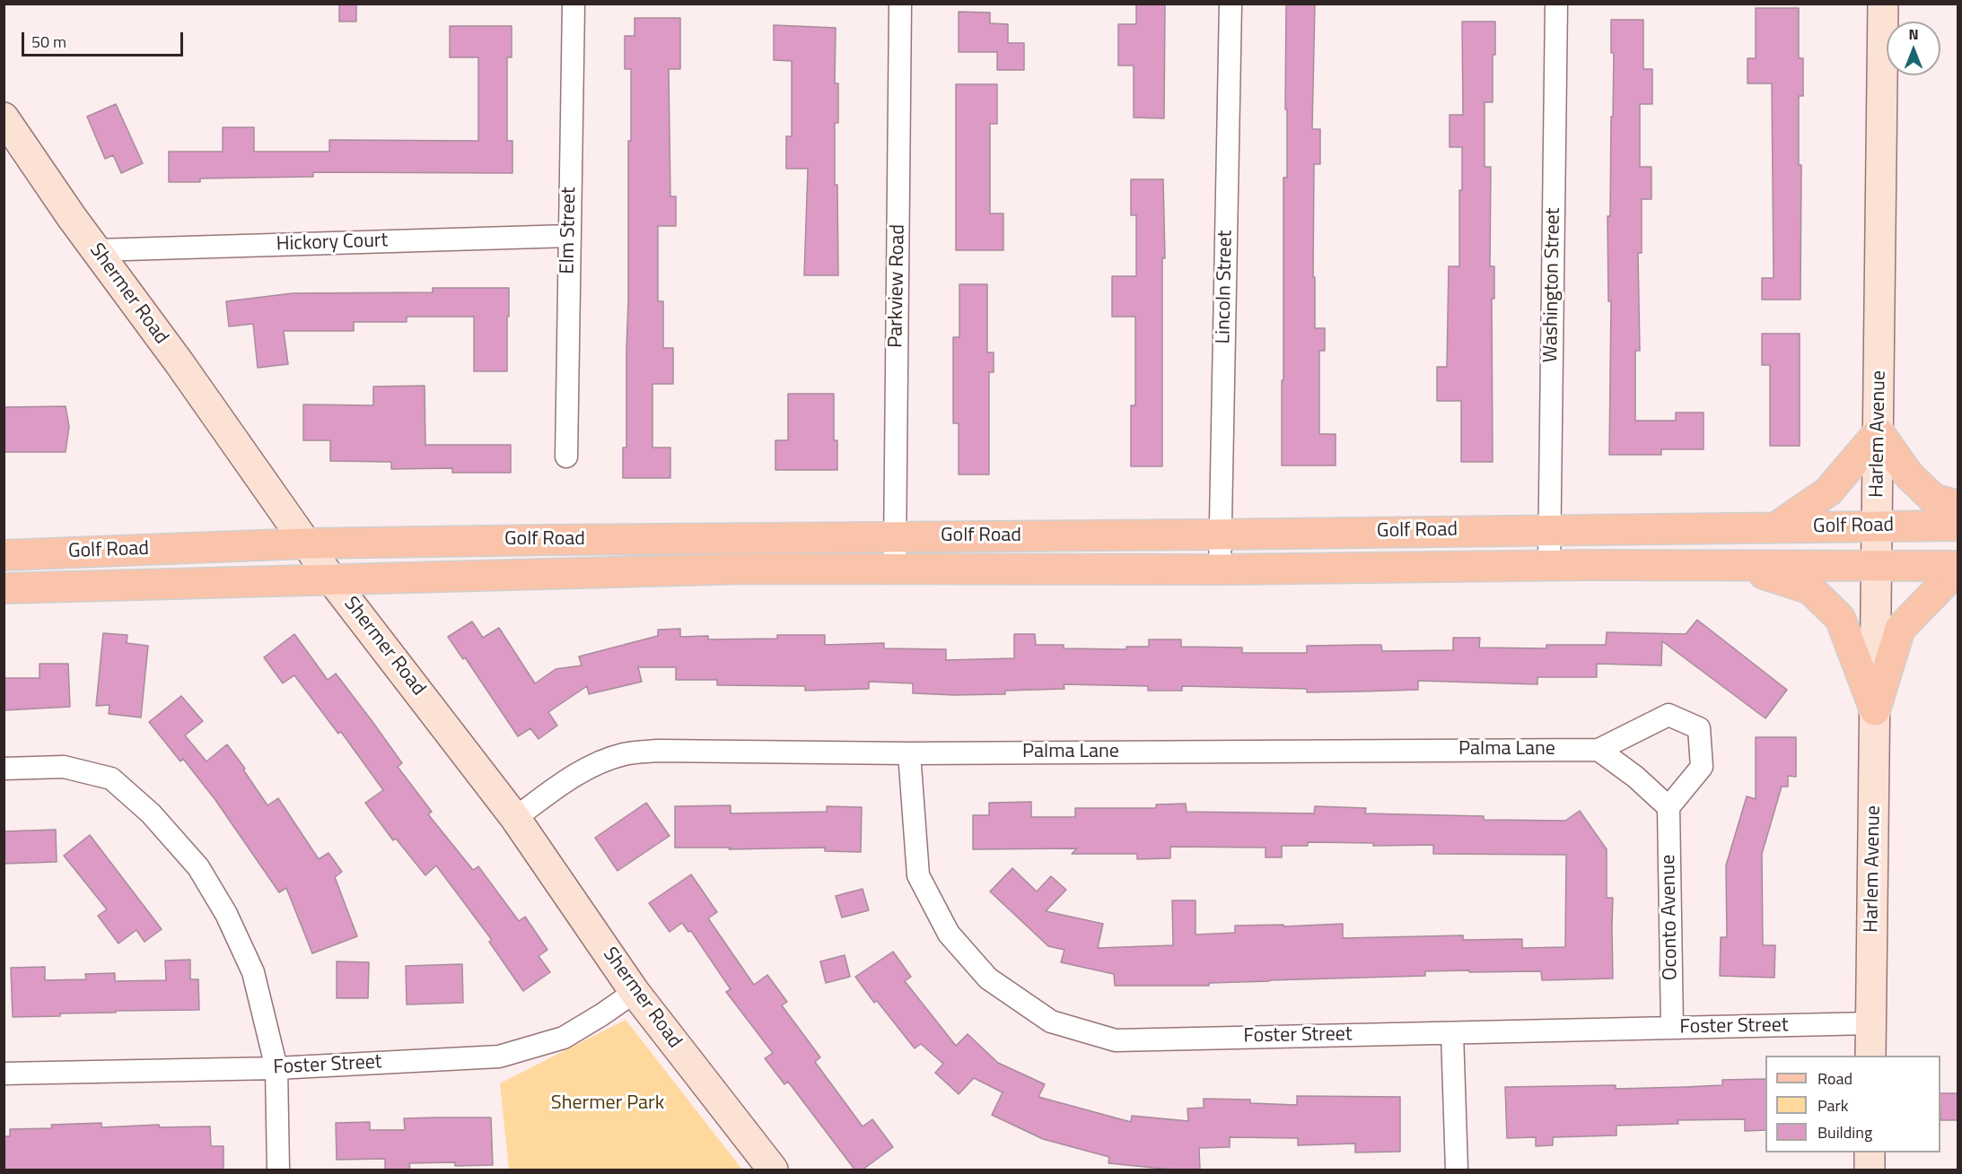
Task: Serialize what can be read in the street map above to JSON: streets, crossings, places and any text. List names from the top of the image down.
{
  "streets": {
    "main road": ["Shermer Road", "Harlem Avenue", "Golf Road"],
    "street": [
      "Elm Street",
      "Hickory Court",
      "Washington Street",
      "Parkview Road",
      "Lincoln Street",
      "Palma Lane",
      "Oconto Avenue",
      "Foster Street"
    ]
  },
  "crossings": [
    ["Elm Street", "Hickory Court"],
    ["Hickory Court", "Shermer Road"],
    ["Washington Street", "Golf Road"],
    ["Parkview Road", "Golf Road"],
    ["Lincoln Street", "Golf Road"],
    ["Shermer Road", "Golf Road"],
    ["Shermer Road", "Palma Lane"],
    ["Shermer Road", "Foster Street"],
    ["Harlem Avenue", "Golf Road"],
    ["Harlem Avenue", "Foster Street"],
    ["Palma Lane", "Foster Street"],
    ["Oconto Avenue", "Foster Street"]
  ],
  "parks": ["Shermer Park"],
  "legend": ["Road", "Park", "Building"],
  "scale_bar": "50 m",
  "north": "top"
}
